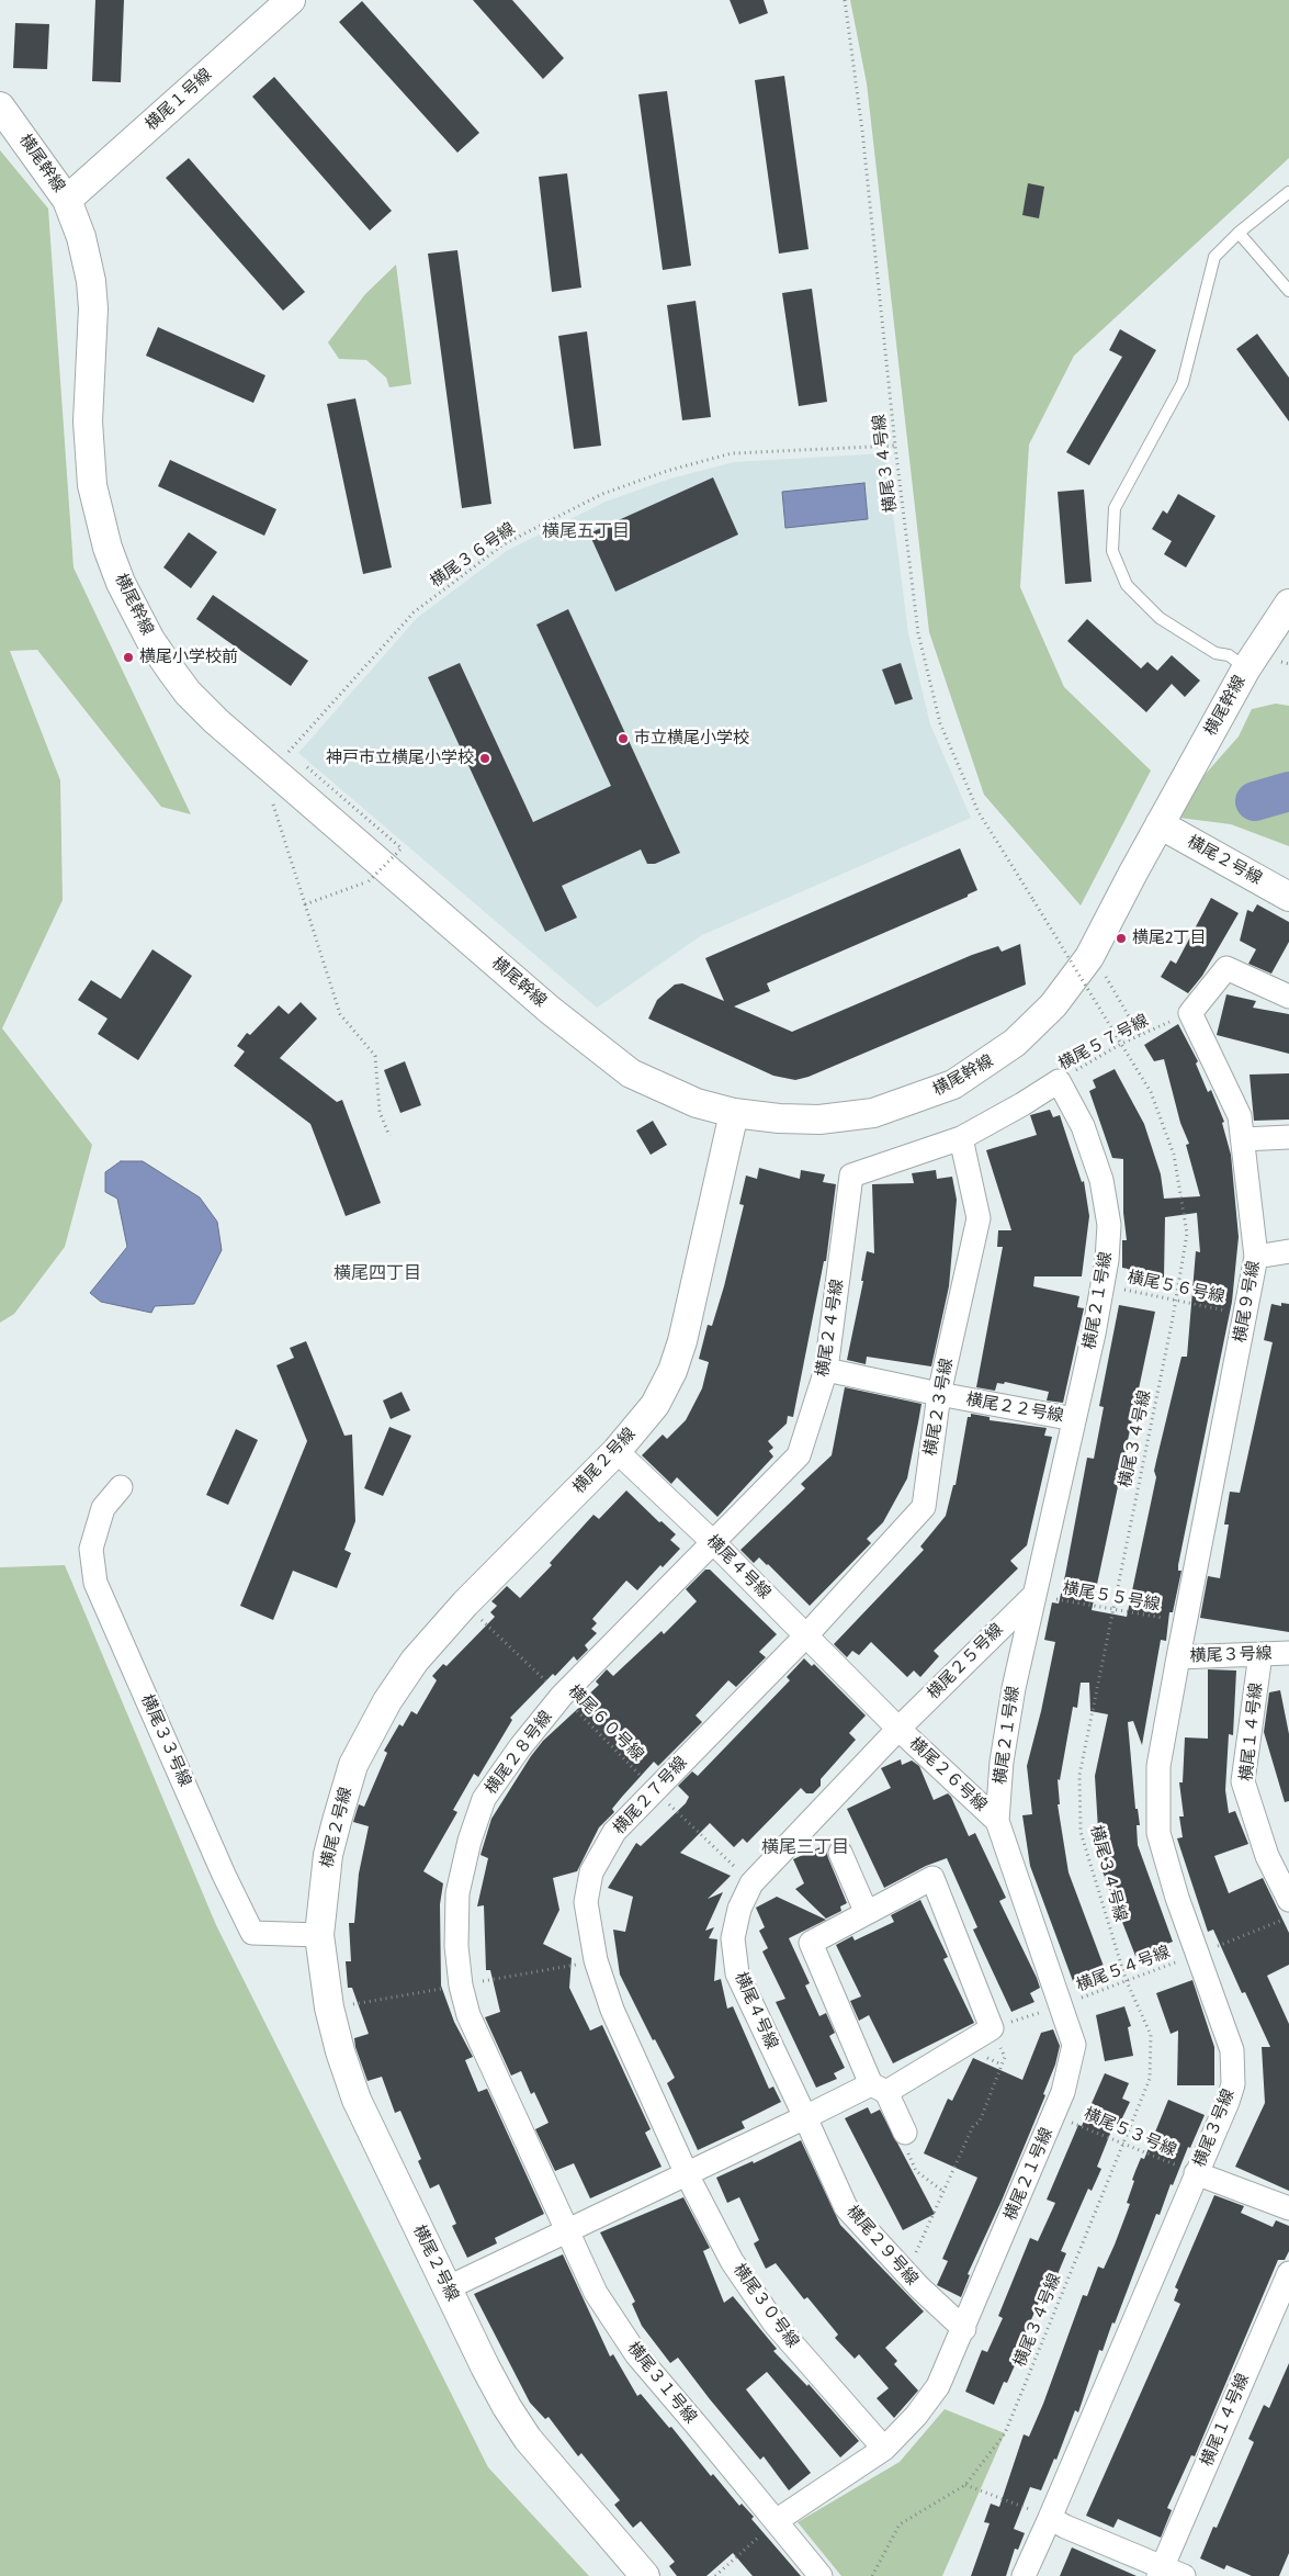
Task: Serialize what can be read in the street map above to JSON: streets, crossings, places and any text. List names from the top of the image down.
{
  "streets": {
    "street": [
      "横尾１号線",
      "横尾幹線",
      "横尾２号線",
      "横尾２１号線",
      "横尾９号線",
      "横尾２４号線",
      "横尾２３号線",
      "横尾２２号線",
      "横尾４号線",
      "横尾３号線",
      "横尾２５号線",
      "横尾１４号線",
      "横尾３３号線",
      "横尾２８号線",
      "横尾２６号線",
      "横尾２７号線",
      "横尾２９号線",
      "横尾３０号線",
      "横尾３１号線"
    ],
    "path": [
      "横尾３４号線",
      "横尾３６号線",
      "横尾５７号線",
      "横尾５６号線",
      "横尾５５号線",
      "横尾６０号線",
      "横尾５４号線",
      "横尾５３号線"
    ]
  },
  "crossings": [
    ["横尾１号線", "横尾幹線"],
    ["横尾幹線", "横尾２号線"],
    ["横尾３４号線", "横尾３６号線"],
    ["横尾３４号線", "横尾５７号線"],
    ["横尾３４号線", "横尾５６号線"],
    ["横尾３４号線", "横尾５５号線"],
    ["横尾３４号線", "横尾５４号線"],
    ["横尾３４号線", "横尾５３号線"],
    ["横尾２号線", "横尾４号線"],
    ["横尾２号線", "横尾６０号線"],
    ["横尾２号線", "横尾３３号線"],
    ["横尾５７号線", "横尾２１号線"],
    ["横尾５７号線", "横尾９号線"],
    ["横尾５６号線", "横尾２１号線"],
    ["横尾５６号線", "横尾９号線"],
    ["横尾２１号線", "横尾２２号線"],
    ["横尾２１号線", "横尾５５号線"],
    ["横尾２１号線", "横尾２５号線"],
    ["横尾２１号線", "横尾２６号線"],
    ["横尾２１号線", "横尾５３号線"],
    ["横尾２１号線", "横尾２９号線"],
    ["横尾２１号線", "横尾３０号線"],
    ["横尾２１号線", "横尾３１号線"],
    ["横尾９号線", "横尾５５号線"],
    ["横尾９号線", "横尾３号線"],
    ["横尾２４号線", "横尾２３号線"],
    ["横尾２４号線", "横尾２２号線"],
    ["横尾２４号線", "横尾４号線"],
    ["横尾２４号線", "横尾２８号線"],
    ["横尾２３号線", "横尾２２号線"],
    ["横尾２３号線", "横尾４号線"],
    ["横尾２３号線", "横尾２７号線"],
    ["横尾４号線", "横尾２５号線"],
    ["横尾４号線", "横尾６０号線"],
    ["横尾４号線", "横尾２８号線"],
    ["横尾４号線", "横尾２６号線"],
    ["横尾４号線", "横尾２７号線"],
    ["横尾４号線", "横尾２９号線"],
    ["横尾５５号線", "横尾２５号線"],
    ["横尾３号線", "横尾１４号線"],
    ["横尾３号線", "横尾５３号線"],
    ["横尾２５号線", "横尾２６号線"],
    ["横尾６０号線", "横尾２８号線"],
    ["横尾６０号線", "横尾２７号線"],
    ["横尾２８号線", "横尾３１号線"],
    ["横尾２７号線", "横尾３０号線"]
  ],
  "districts": ["横尾五丁目", "横尾四丁目", "横尾三丁目"],
  "places": [
    "横尾小学校前",
    "市立横尾小学校",
    "神戸市立横尾小学校",
    "横尾2丁目"
  ]
}
